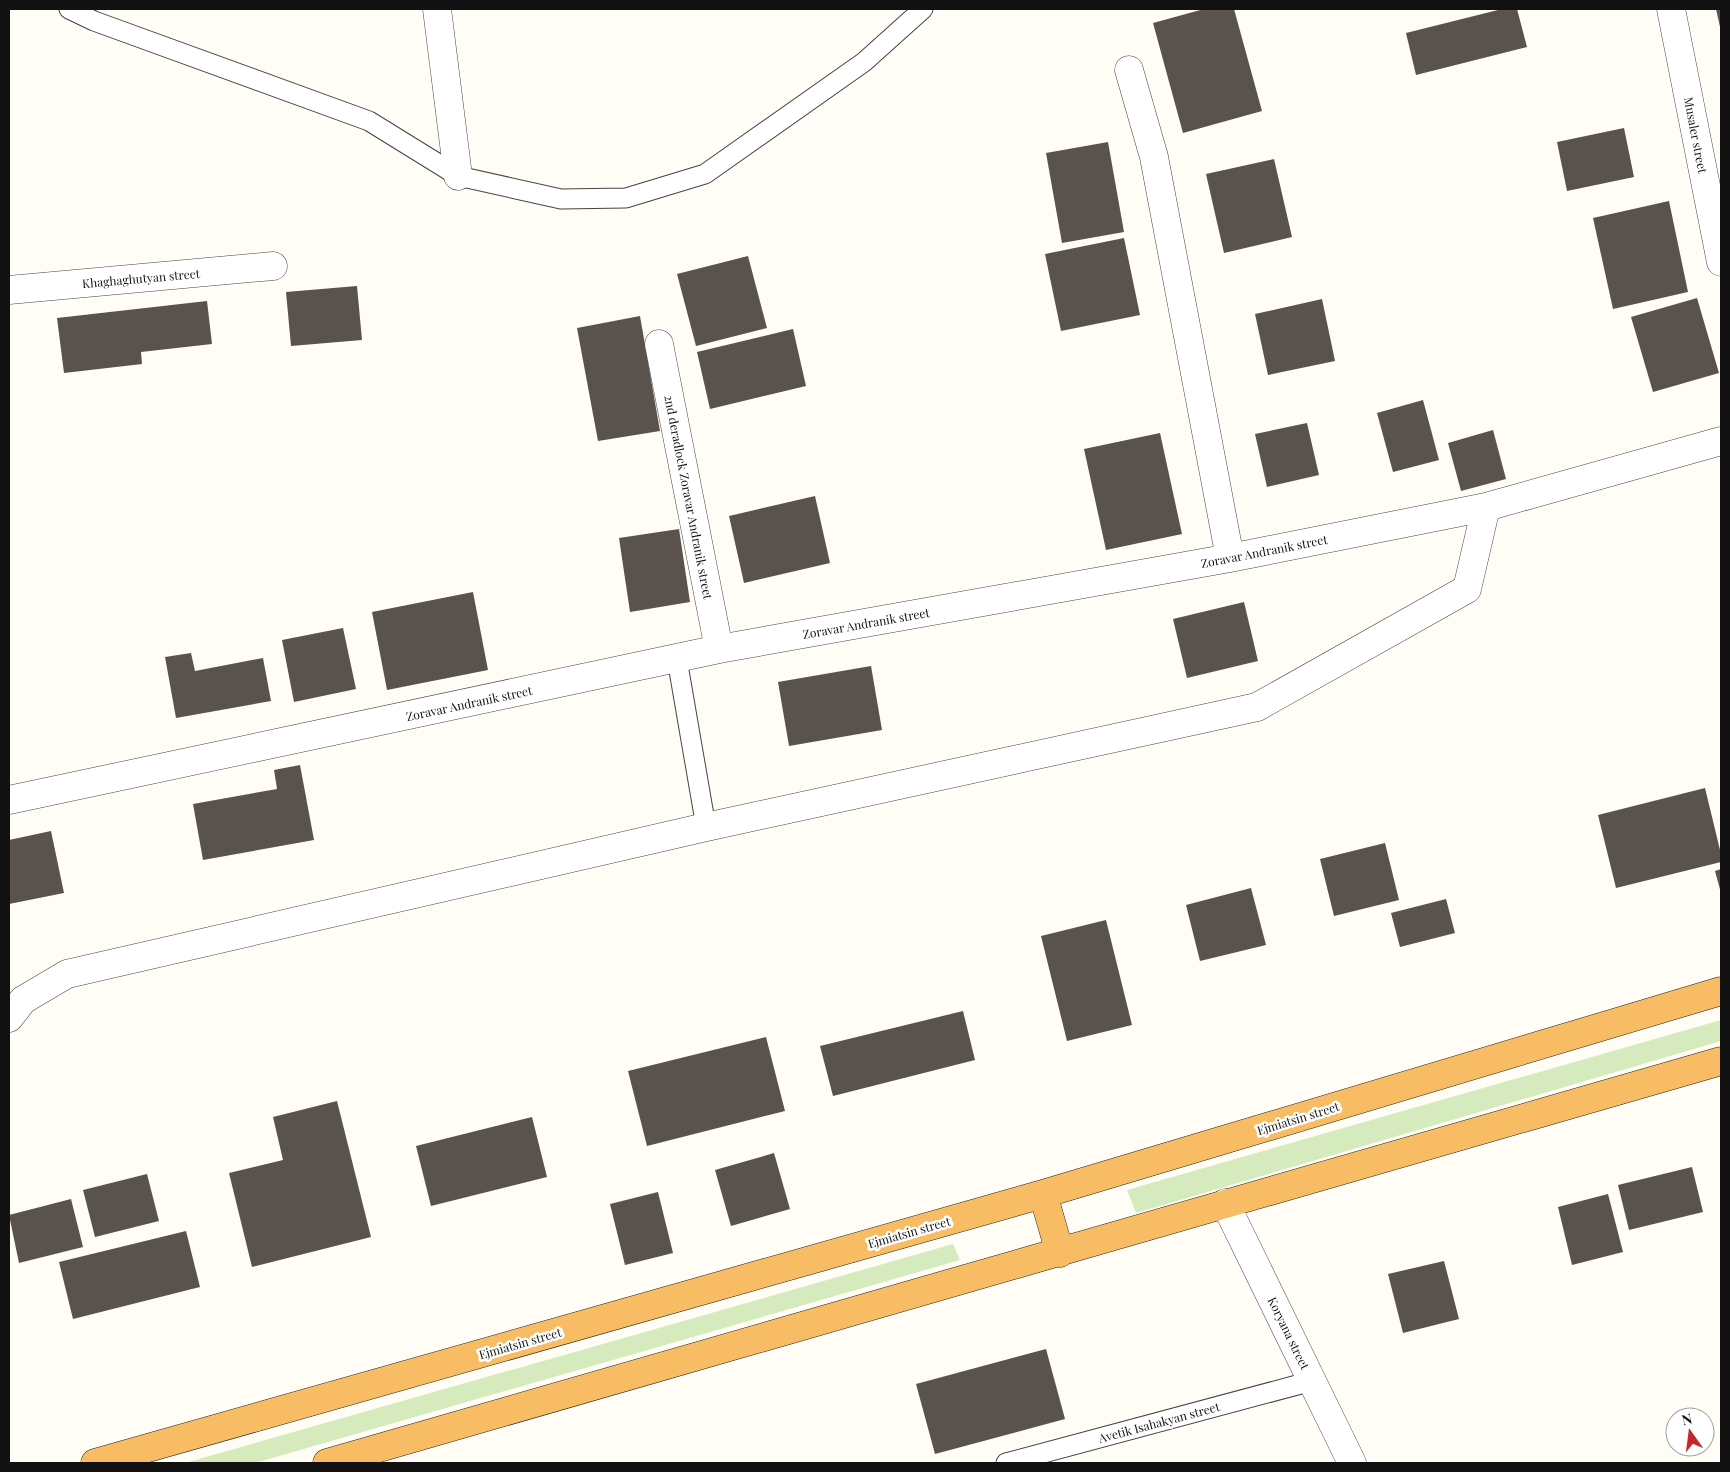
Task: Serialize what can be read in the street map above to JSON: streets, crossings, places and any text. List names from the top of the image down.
{
  "streets": {
    "highway": ["Ejmiatsin street"],
    "street": [
      "Musaler street",
      "Khaghaghutyan street",
      "2nd deradlock Zoravar Andranik street",
      "Zoravar Andranik street",
      "Koryana street"
    ],
    "lane": ["Avetik Isahakyan street"]
  },
  "crossings": [
    ["2nd deradlock Zoravar Andranik street", "Zoravar Andranik street"],
    ["Koryana street", "Avetik Isahakyan street"]
  ],
  "north": "top"
}
